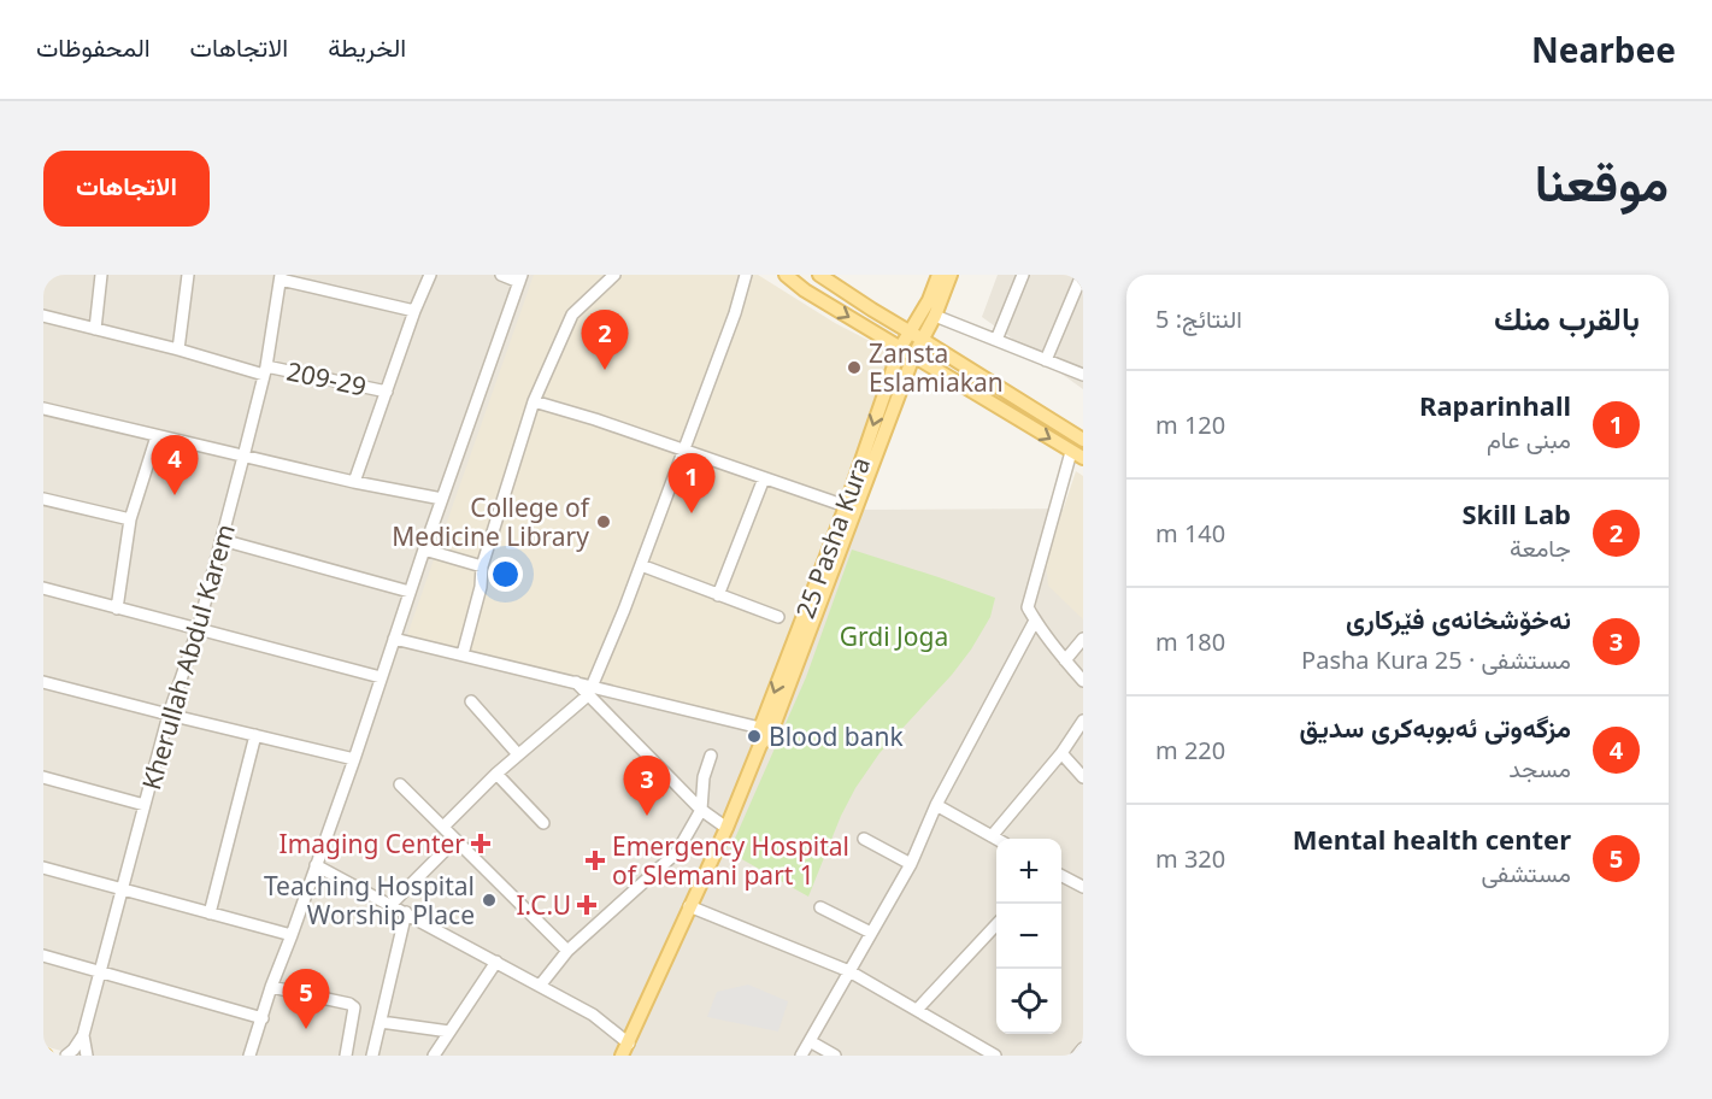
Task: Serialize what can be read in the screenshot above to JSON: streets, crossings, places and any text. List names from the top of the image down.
{
  "streets": {
    "main road": ["25 Pasha Kura"],
    "street": ["209-29", "Kherullah Abdul Karem"]
  },
  "crossings": [
    ["209-29", "Kherullah Abdul Karem"]
  ],
  "parks": ["Grdi Joga"],
  "places": {
    "other": [
      "Zansta Eslamiakan",
      "College of Medicine Library",
      "Blood bank",
      "Teaching Hospital Worship Place"
    ],
    "health": ["Imaging Center", "Emergency Hospital of Slemani part 1", "I.C.U"]
  },
  "page": {
    "header": "Nearbee",
    "nav": ["الخريطة", "الاتجاهات", "المحفوظات"],
    "title": "موقعنا",
    "buttons": "الاتجاهات",
    "heading": ["بالقرب منك", "النتائج: 5"],
    "pins": [
      "2",
      "4",
      "1",
      "3",
      "5"
    ],
    "list": [
      {
        "mark": "1",
        "name": "Raparinhall",
        "note": "مبنى عام",
        "value": "120 m"
      },
      {
        "mark": "2",
        "name": "Skill Lab",
        "note": "جامعة",
        "value": "140 m"
      },
      {
        "mark": "3",
        "name": "نەخۆشخانەی فێرکاری",
        "note": "مستشفى · 25 Pasha Kura",
        "value": "180 m"
      },
      {
        "mark": "4",
        "name": "مزگەوتی ئەبوبەکری سدیق",
        "note": "مسجد",
        "value": "220 m"
      },
      {
        "mark": "5",
        "name": "Mental health center",
        "note": "مستشفى",
        "value": "320 m"
      }
    ],
    "map_buttons": ["+", "−"]
  }
}
